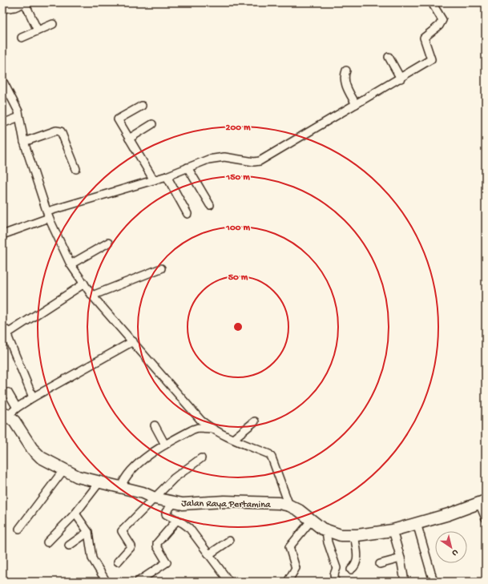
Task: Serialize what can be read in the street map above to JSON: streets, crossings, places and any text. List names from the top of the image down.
{
  "streets": {
    "main road": ["Jalan Raya Pertamina"]
  },
  "north": "bottom right",
  "rings": [
    "200 m",
    "150 m",
    "100 m",
    "50 m"
  ]
}
